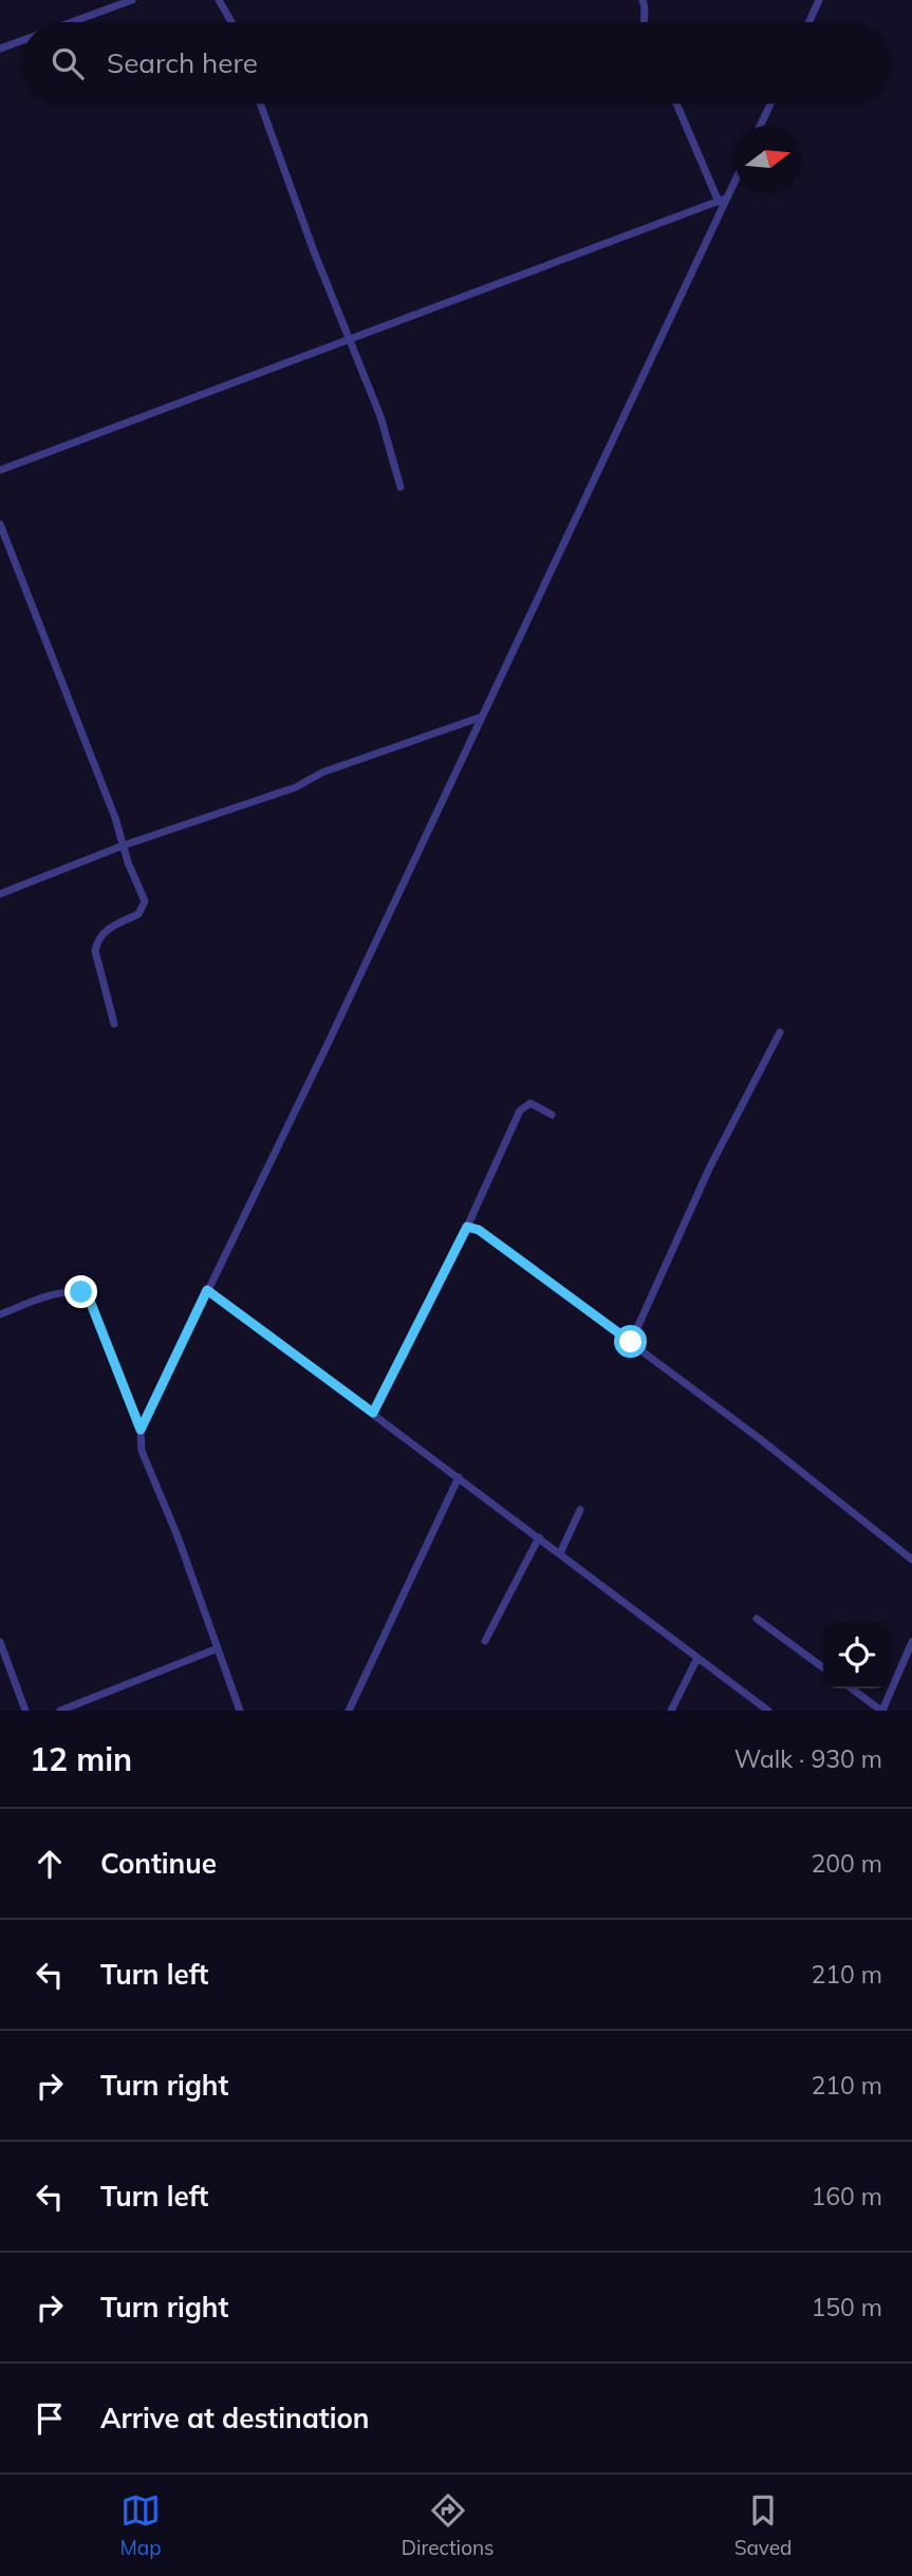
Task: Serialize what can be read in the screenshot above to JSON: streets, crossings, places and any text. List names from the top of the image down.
{
  "north": "right",
  "page": {
    "search": "Search here",
    "heading": ["12 min", "Walk · 930 m"],
    "list": [
      ["Continue", "200 m"],
      ["Turn left", "210 m"],
      ["Turn right", "210 m"],
      ["Turn left", "160 m"],
      ["Turn right", "150 m"],
      "Arrive at destination"
    ],
    "nav": ["Map", "Directions", "Saved"]
  }
}
